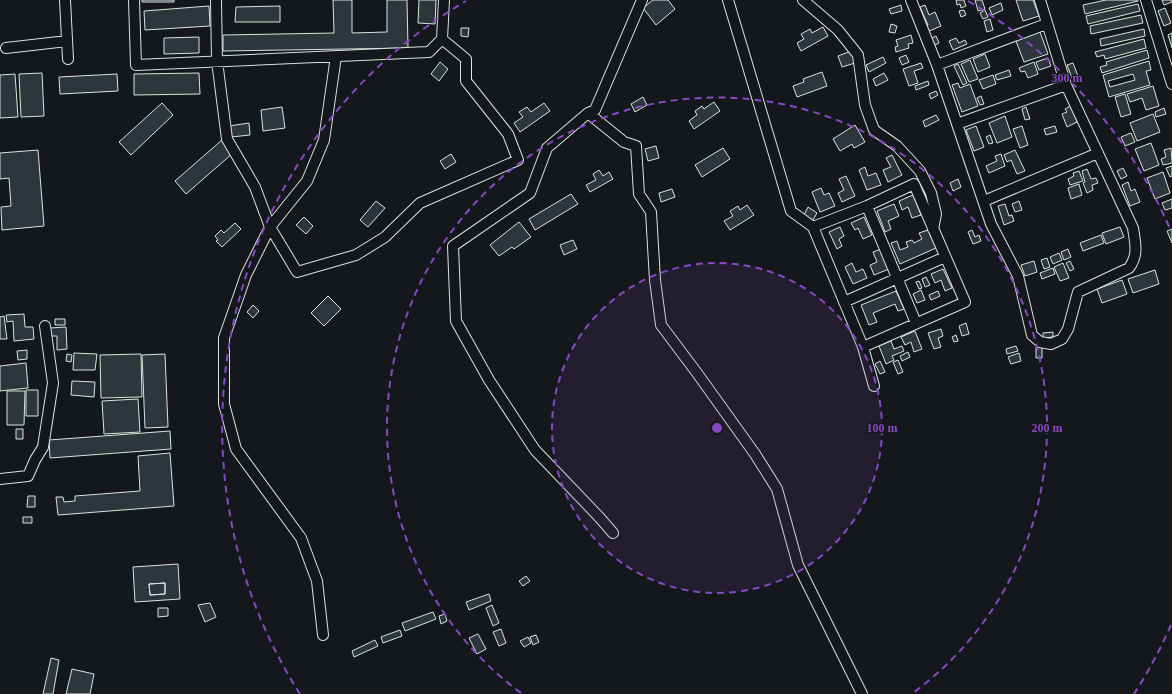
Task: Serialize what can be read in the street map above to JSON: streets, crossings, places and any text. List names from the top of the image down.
{
  "rings": ["300 m", "100 m", "200 m"]
}
